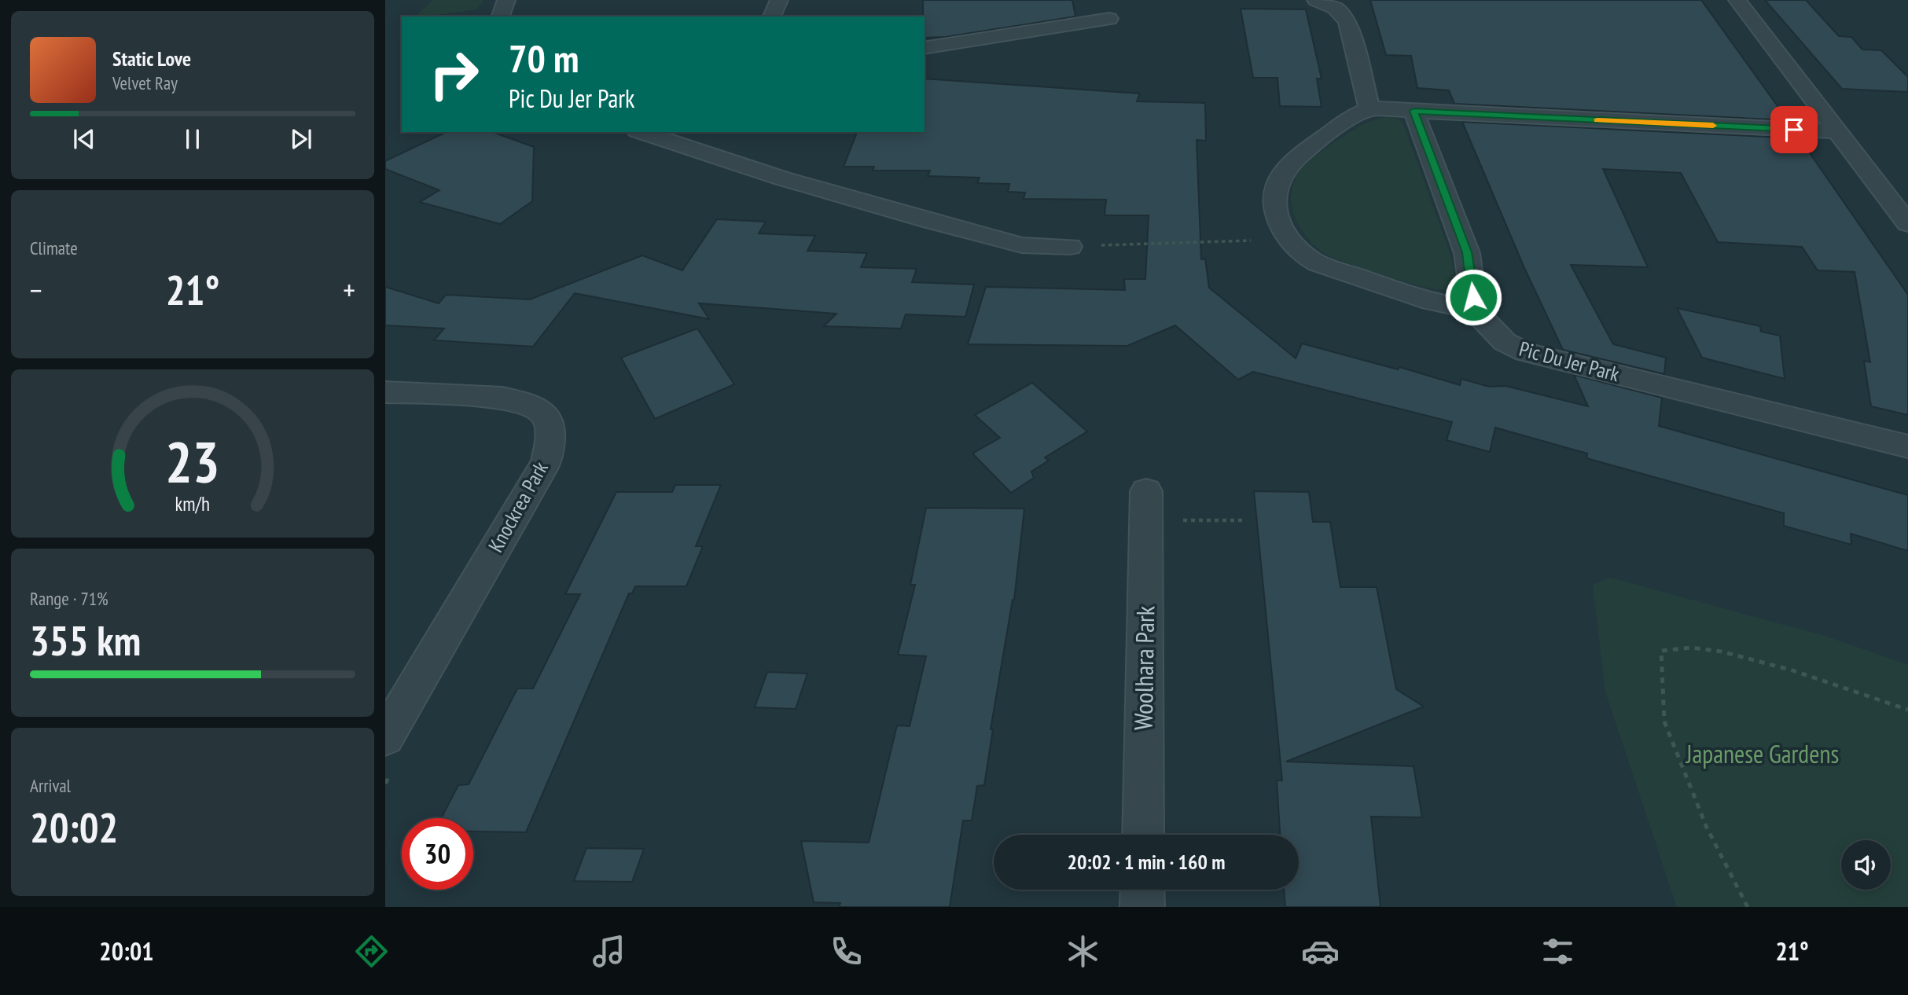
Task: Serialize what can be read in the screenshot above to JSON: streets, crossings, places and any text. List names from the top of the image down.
{
  "streets": {
    "street": ["Pic Du Jer Park", "Knockrea Park", "Woolhara Park"]
  },
  "parks": ["Japanese Gardens"],
  "page": {
    "turn": ["70 m", "Pic Du Jer Park"],
    "song": ["Static Love", "Velvet Ray"],
    "tile": [
      "Climate",
      ["Range · 71%", "355 km"],
      ["Arrival", "20:02"]
    ],
    "heat": ["−", "21°", "+"],
    "limit": "30",
    "trip": "20:02 · 1 min · 160 m",
    "tabs": ["20:01", "21°"],
    "gauge": ["23", "km/h"]
  }
}
